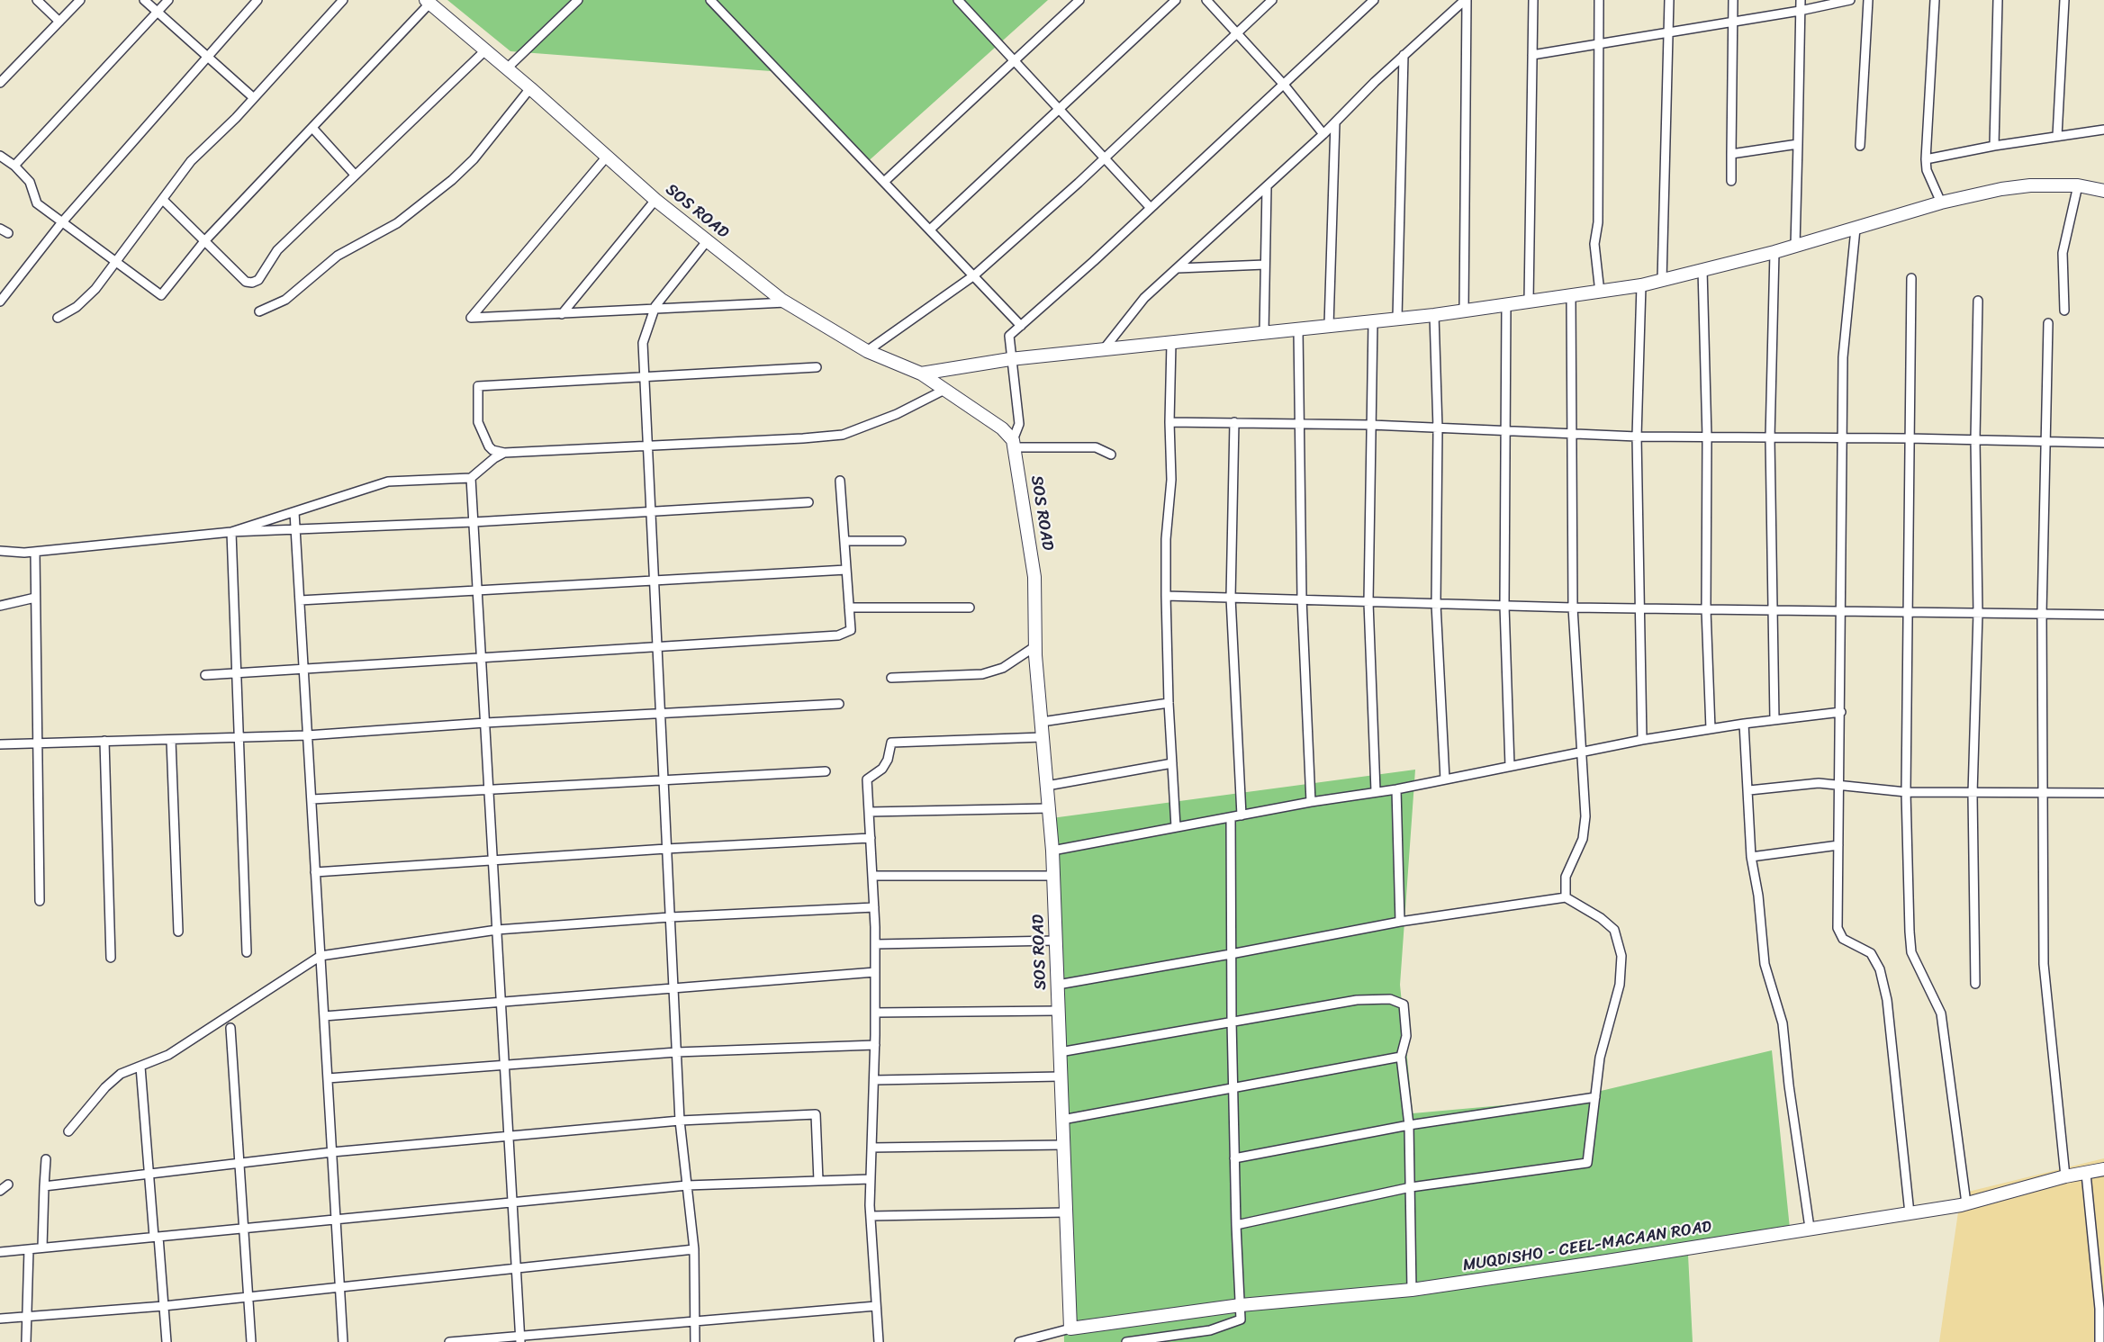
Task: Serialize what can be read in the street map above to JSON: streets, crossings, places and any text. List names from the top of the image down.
{
  "streets": {
    "street": ["SOS ROAD", "MUQDISHO - CEEL-MACAAN ROAD"]
  },
  "crossings": [
    ["SOS ROAD", "MUQDISHO - CEEL-MACAAN ROAD"]
  ]
}
